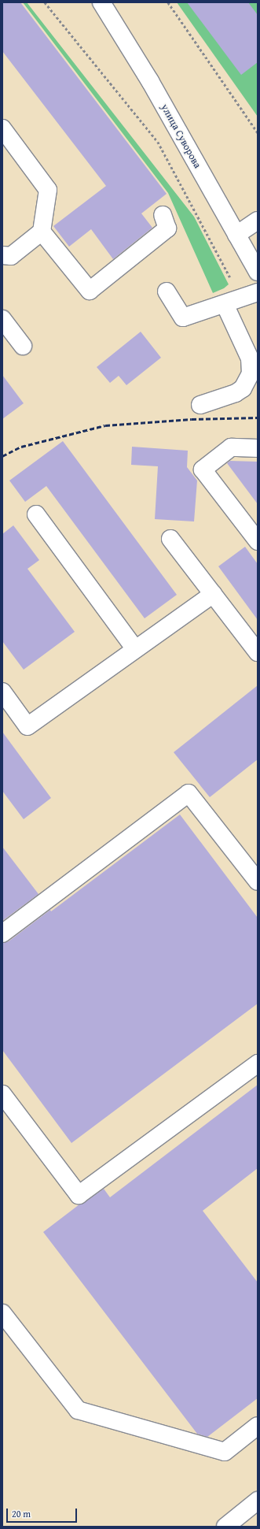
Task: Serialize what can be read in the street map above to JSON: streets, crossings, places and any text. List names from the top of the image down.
{
  "streets": {
    "main road": ["улица Суворова"]
  },
  "scale_bar": "20 m"
}
